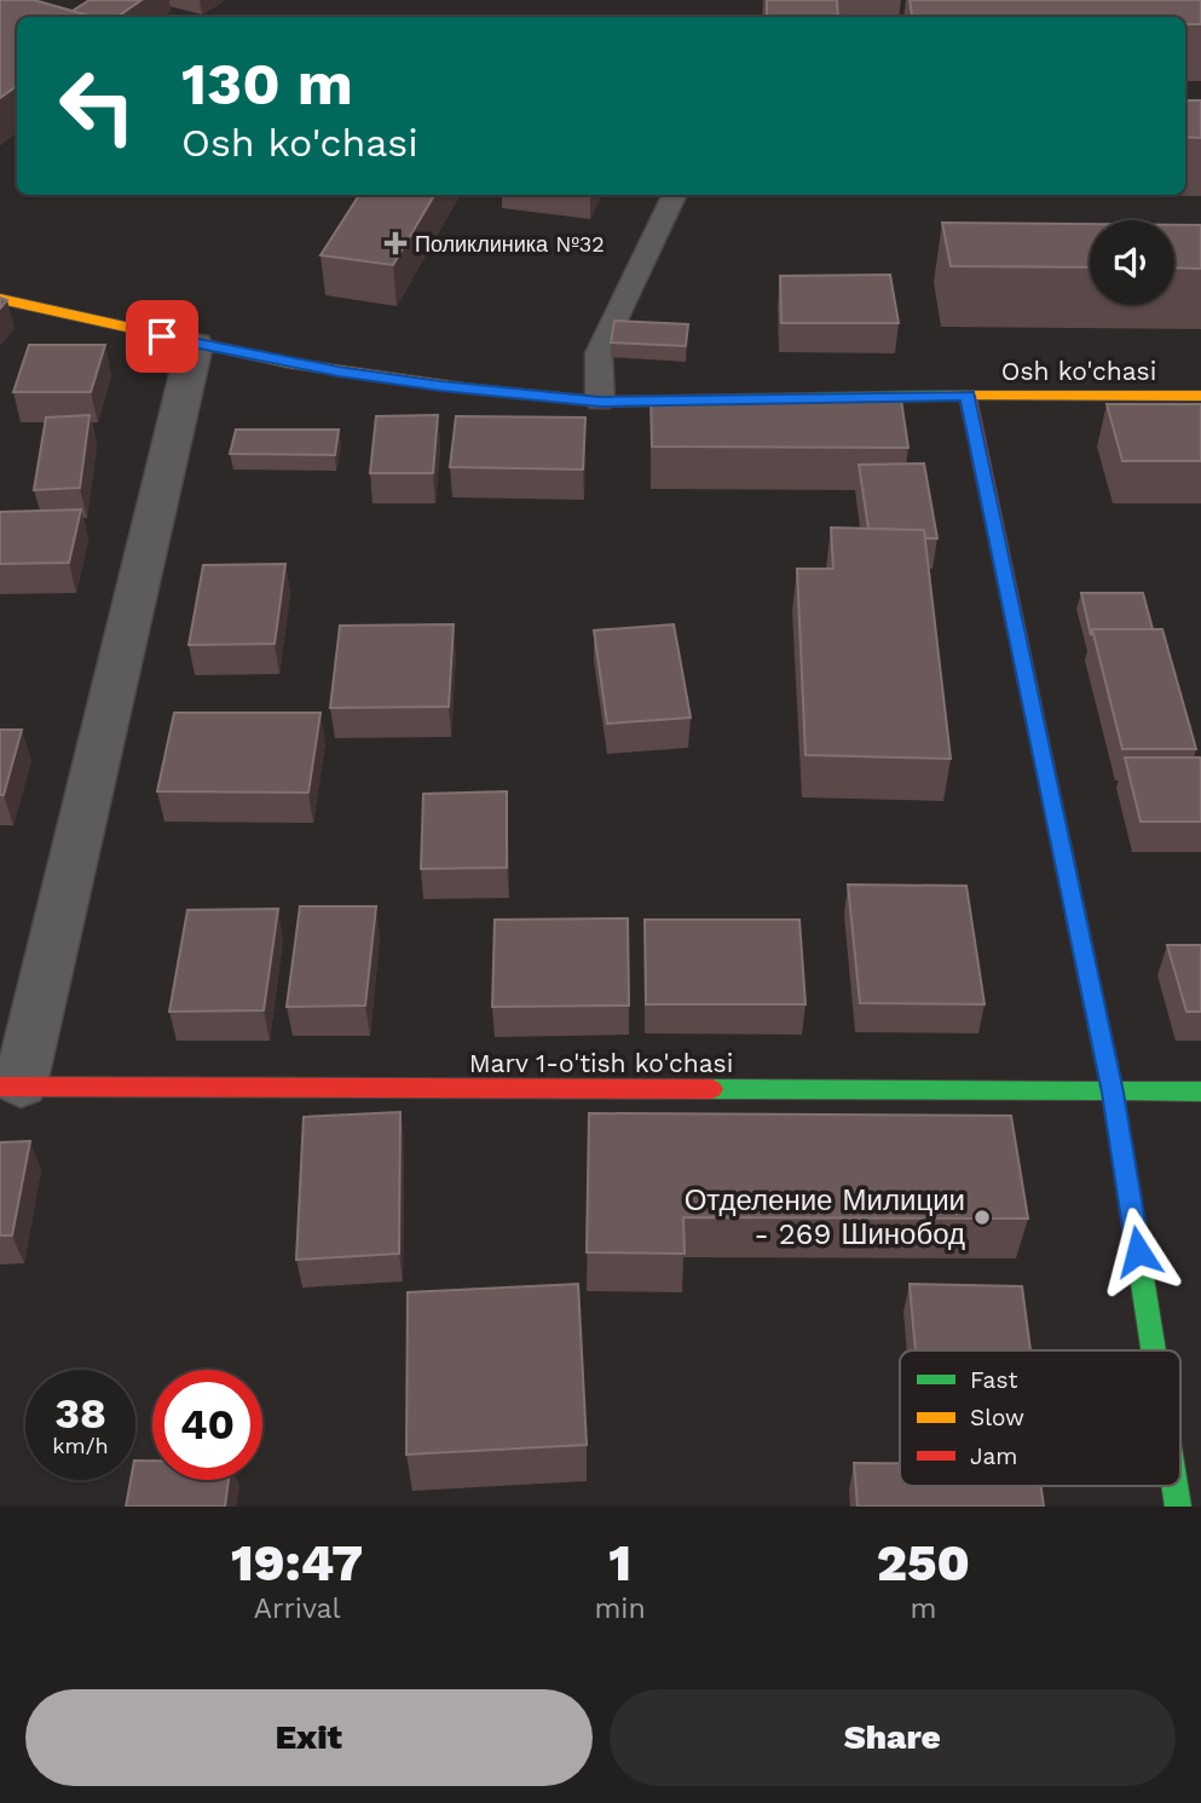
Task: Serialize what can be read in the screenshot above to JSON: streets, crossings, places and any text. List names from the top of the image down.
{
  "streets": {
    "street": ["Osh ko'chasi", "Marv 1-o'tish ko'chasi"]
  },
  "places": {
    "health": ["Поликлиника №32"],
    "other": ["Отделение Милиции - 269 Шинобод"]
  },
  "legend": ["Fast", "Slow", "Jam"],
  "page": {
    "turn": ["130 m", "Osh ko'chasi"],
    "speed": "38 km/h",
    "limit": "40",
    "eta": [
      "19:47",
      "Arrival",
      "1",
      "min",
      "250",
      "m"
    ],
    "buttons": ["Exit", "Share"]
  }
}
